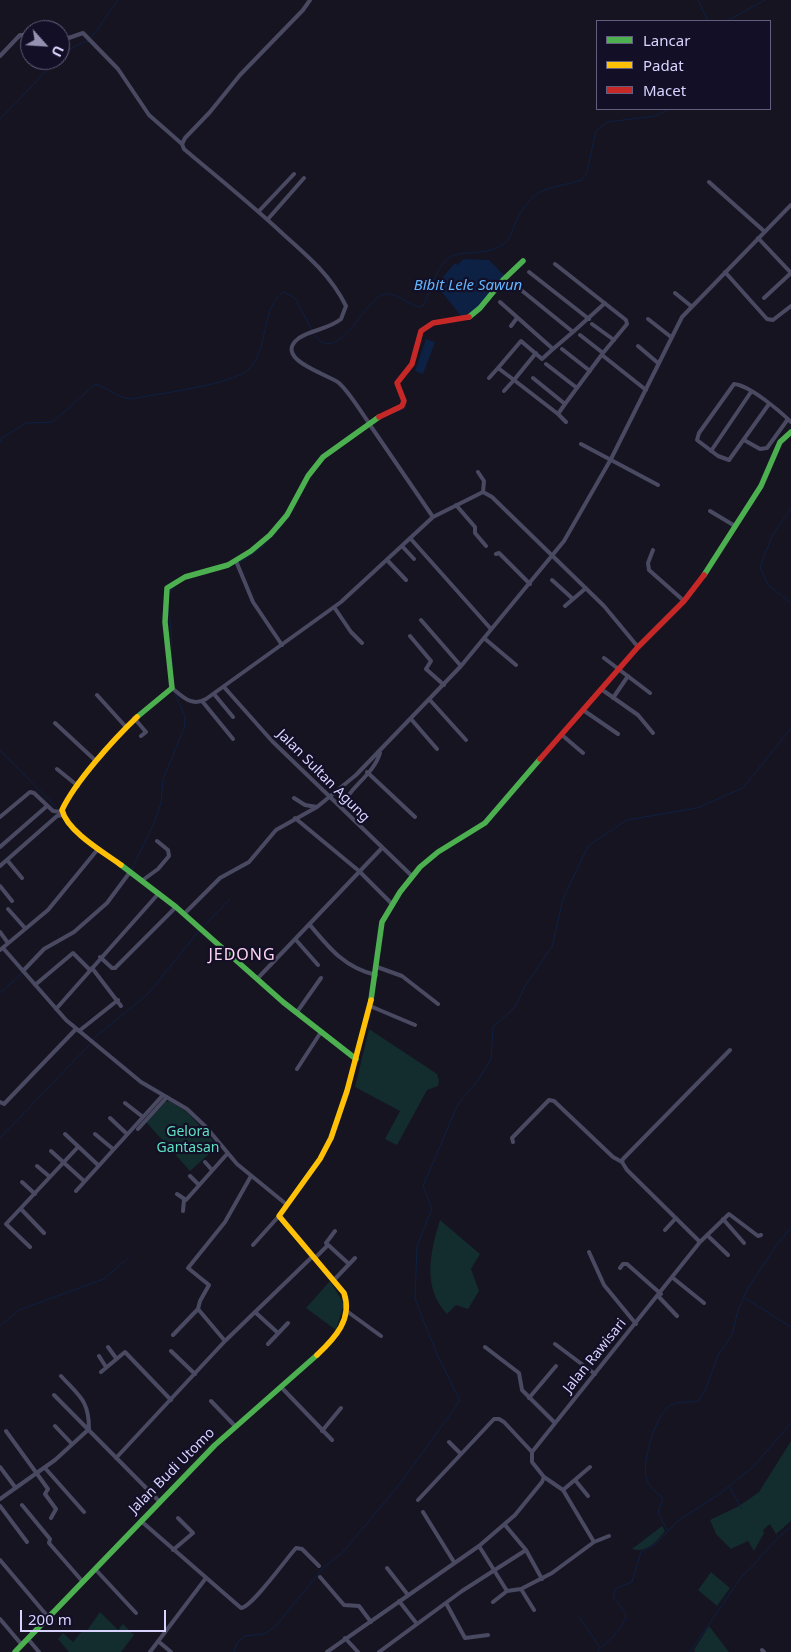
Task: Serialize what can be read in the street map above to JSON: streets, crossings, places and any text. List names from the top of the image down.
{
  "streets": {
    "street": ["Jalan Sultan Agung", "Jalan Rawisari", "Jalan Budi Utomo"]
  },
  "districts": ["JEDONG"],
  "water": ["Bibit Lele Sawun"],
  "parks": ["Gelora Gantasan"],
  "legend": ["Lancar", "Padat", "Macet"],
  "scale_bar": "200 m",
  "north": "bottom right"
}
